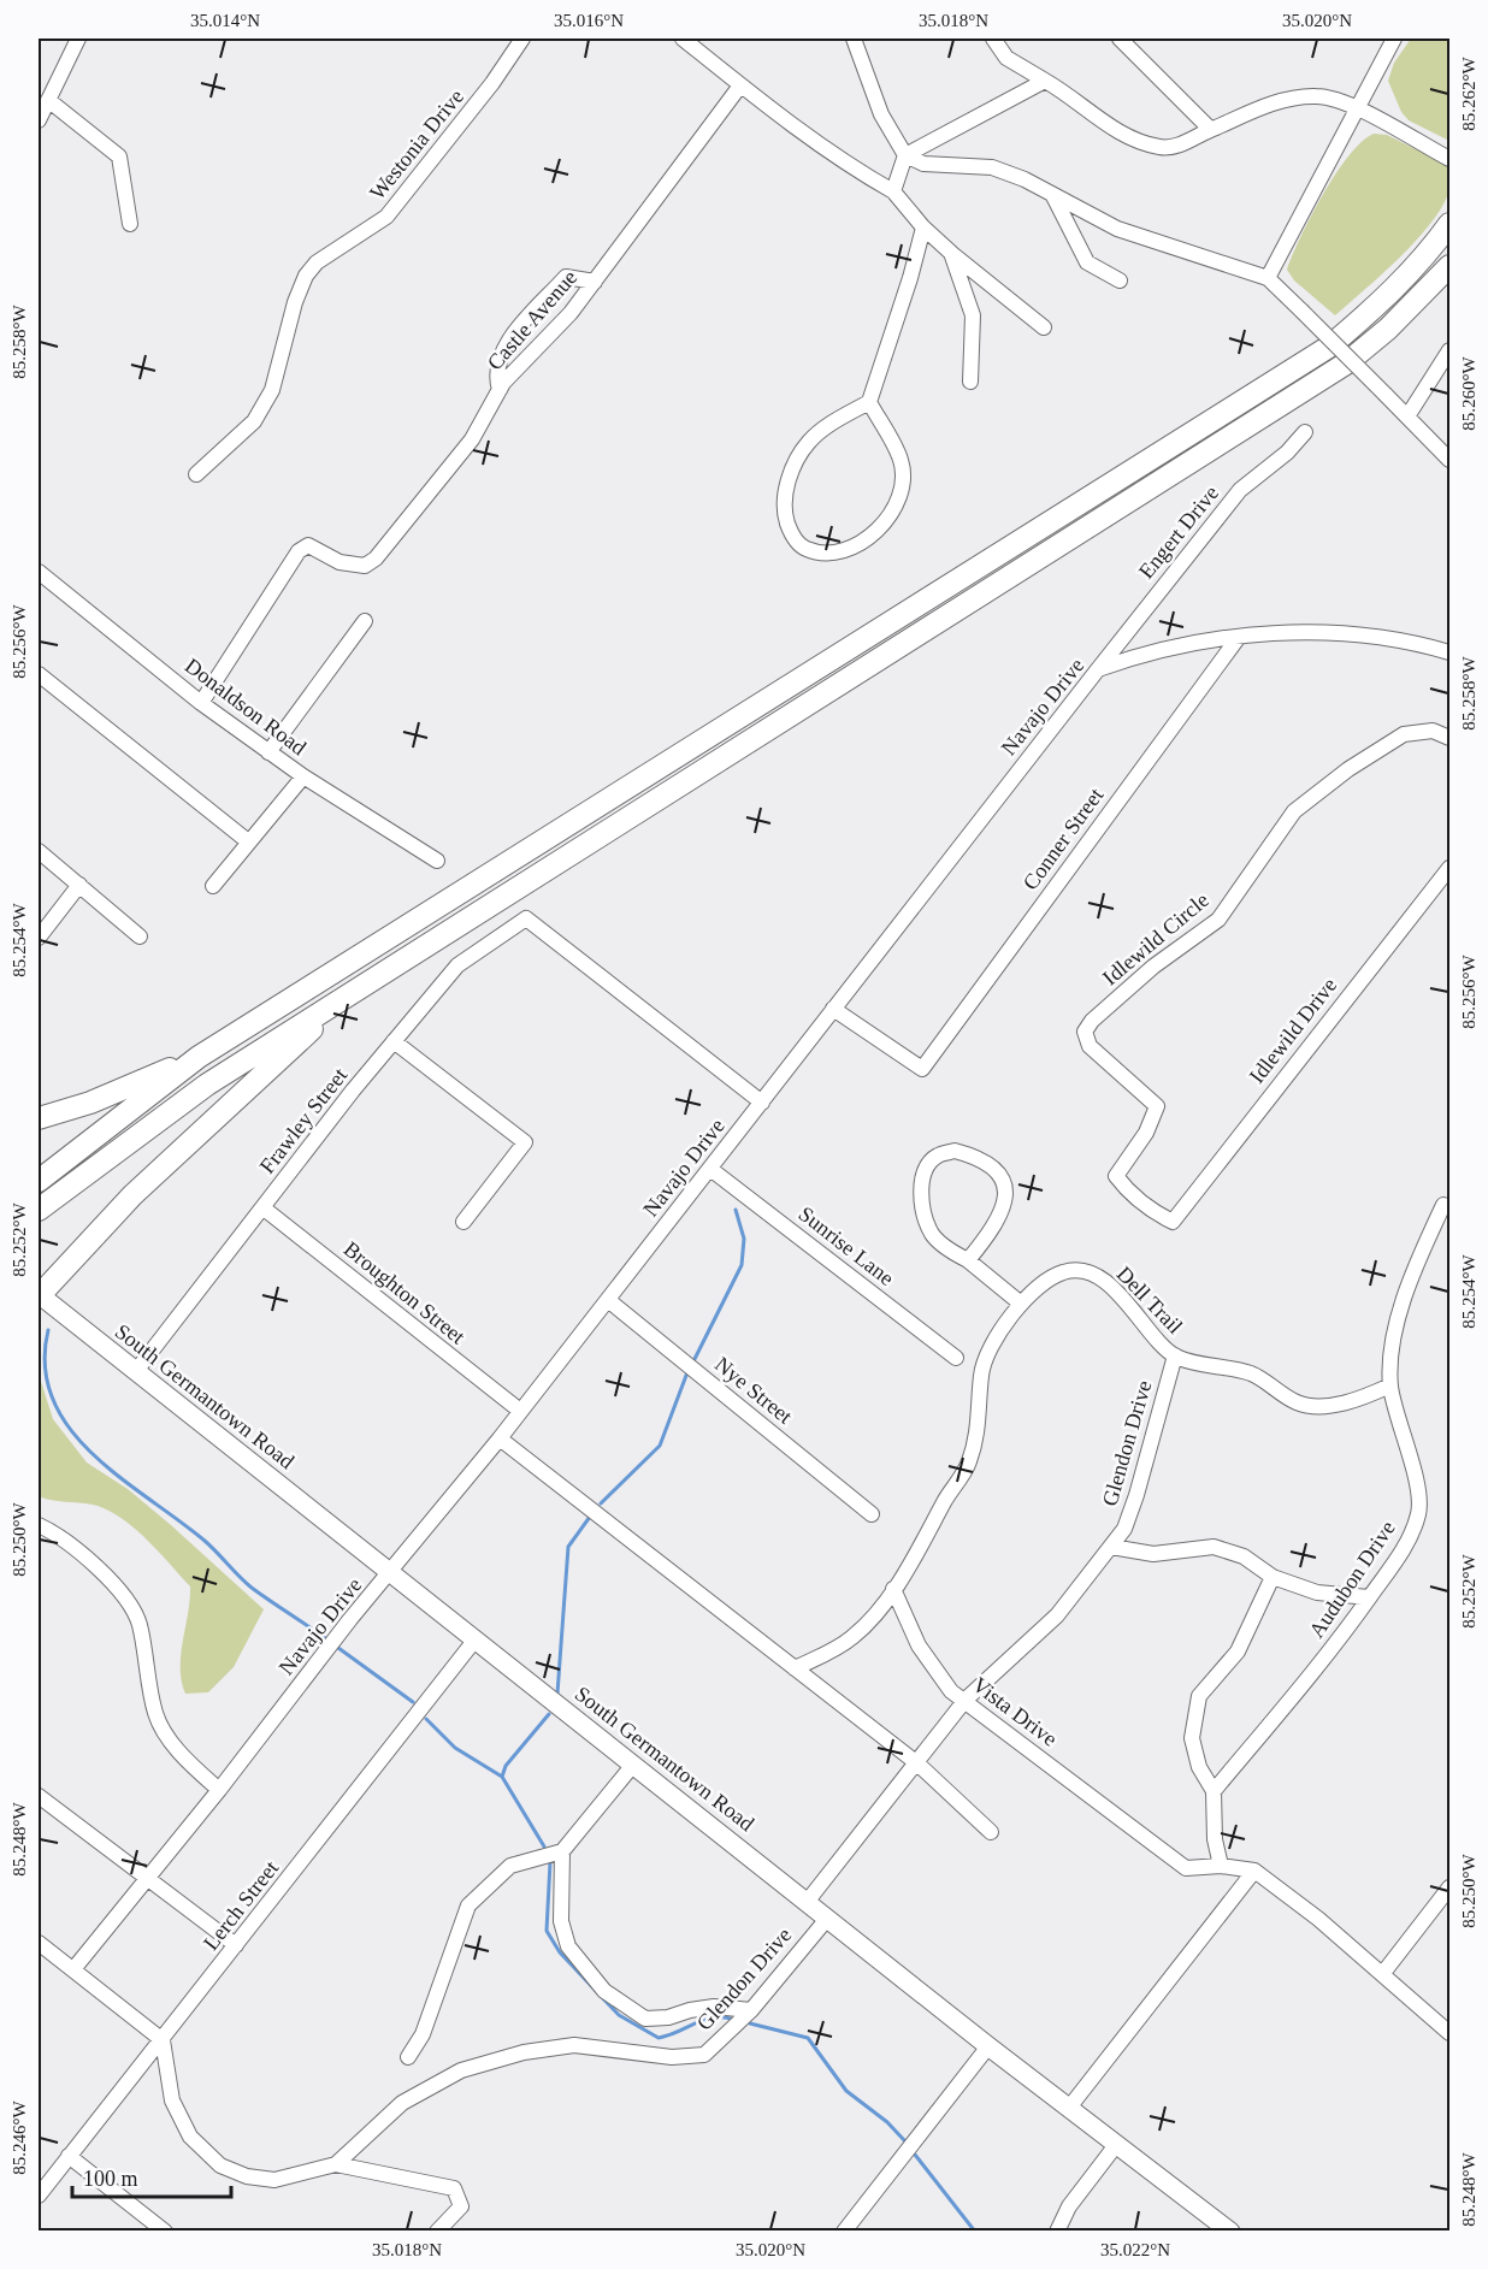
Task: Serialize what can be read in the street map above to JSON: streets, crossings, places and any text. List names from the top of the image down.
{
  "streets": {
    "main road": ["South Germantown Road"],
    "street": [
      "Westonia Drive",
      "Castle Avenue",
      "Engert Drive",
      "Donaldson Road",
      "Navajo Drive",
      "Conner Street",
      "Idlewild Circle",
      "Idlewild Drive",
      "Frawley Street",
      "Sunrise Lane",
      "Broughton Street",
      "Dell Trail",
      "Nye Street",
      "Glendon Drive",
      "Audubon Drive",
      "Vista Drive",
      "Lerch Street"
    ]
  },
  "crossings": [
    ["Castle Avenue", "Donaldson Road"],
    ["Engert Drive", "Navajo Drive"],
    ["Navajo Drive", "Conner Street"],
    ["Navajo Drive", "Frawley Street"],
    ["Navajo Drive", "Sunrise Lane"],
    ["Navajo Drive", "Broughton Street"],
    ["Navajo Drive", "Nye Street"],
    ["Navajo Drive", "South Germantown Road"],
    ["Idlewild Circle", "Idlewild Drive"],
    ["Frawley Street", "Broughton Street"],
    ["Frawley Street", "South Germantown Road"],
    ["Dell Trail", "Glendon Drive"],
    ["Dell Trail", "Audubon Drive"],
    ["Dell Trail", "Vista Drive"],
    ["South Germantown Road", "Glendon Drive"],
    ["South Germantown Road", "Lerch Street"],
    ["Glendon Drive", "Vista Drive"],
    ["Glendon Drive", "Lerch Street"]
  ],
  "scale_bar": "100 m",
  "coordinates": [
    "35.014°N",
    "35.016°N",
    "35.018°N",
    "35.020°N",
    "85.262°W",
    "85.258°W",
    "85.260°W",
    "85.256°W",
    "85.254°W",
    "85.252°W",
    "85.250°W",
    "85.248°W",
    "85.246°W",
    "35.022°N"
  ]
}
